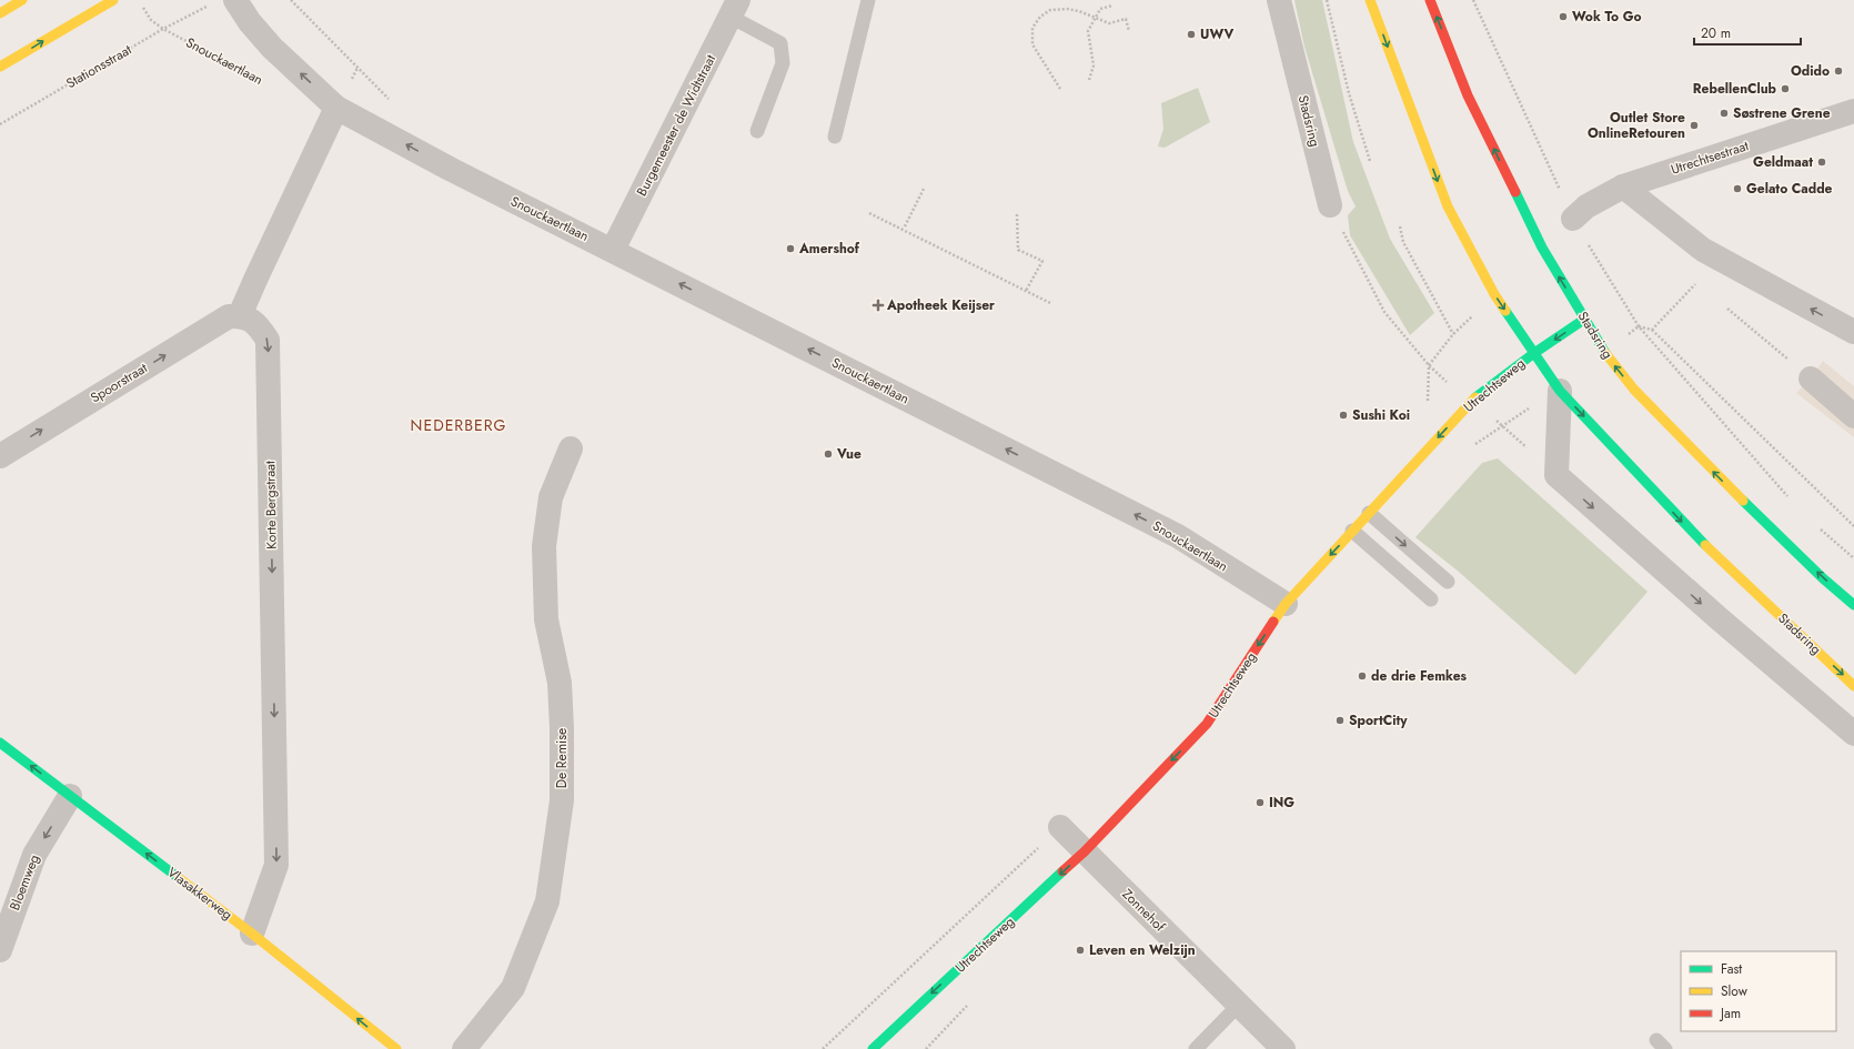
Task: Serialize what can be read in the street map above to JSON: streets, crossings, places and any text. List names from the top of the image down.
{
  "streets": {
    "main road": ["Stadsring", "Utrechtseweg", "Vlasakkerweg"],
    "street": [
      "Snouckaertlaan",
      "Burgemeester de Widtstraat",
      "Utrechtsestraat",
      "Spoorstraat",
      "Korte Bergstraat",
      "De Remise",
      "Bloemweg",
      "Zonnehof"
    ],
    "path": ["Stationsstraat"]
  },
  "crossings": [
    ["Snouckaertlaan", "Stationsstraat"],
    ["Snouckaertlaan", "Burgemeester de Widtstraat"],
    ["Snouckaertlaan", "Utrechtseweg"],
    ["Stadsring", "Utrechtseweg"],
    ["Spoorstraat", "Korte Bergstraat"],
    ["Utrechtseweg", "Zonnehof"],
    ["Korte Bergstraat", "Vlasakkerweg"],
    ["Bloemweg", "Vlasakkerweg"]
  ],
  "one_way": [
    "Spoorstraat",
    "Utrechtseweg",
    "Korte Bergstraat",
    "Bloemweg",
    "Vlasakkerweg"
  ],
  "districts": ["NEDERBERG"],
  "places": {
    "other": [
      "Wok To Go",
      "UWV",
      "Odido",
      "RebellenClub",
      "Søstrene Grene",
      "Outlet Store OnlineRetouren",
      "Geldmaat",
      "Gelato Cadde",
      "Amershof",
      "Sushi Koi",
      "Vue",
      "de drie Femkes",
      "SportCity",
      "ING",
      "Leven en Welzijn"
    ],
    "health": ["Apotheek Keijser"]
  },
  "legend": ["Fast", "Slow", "Jam"],
  "scale_bar": "20 m"
}
